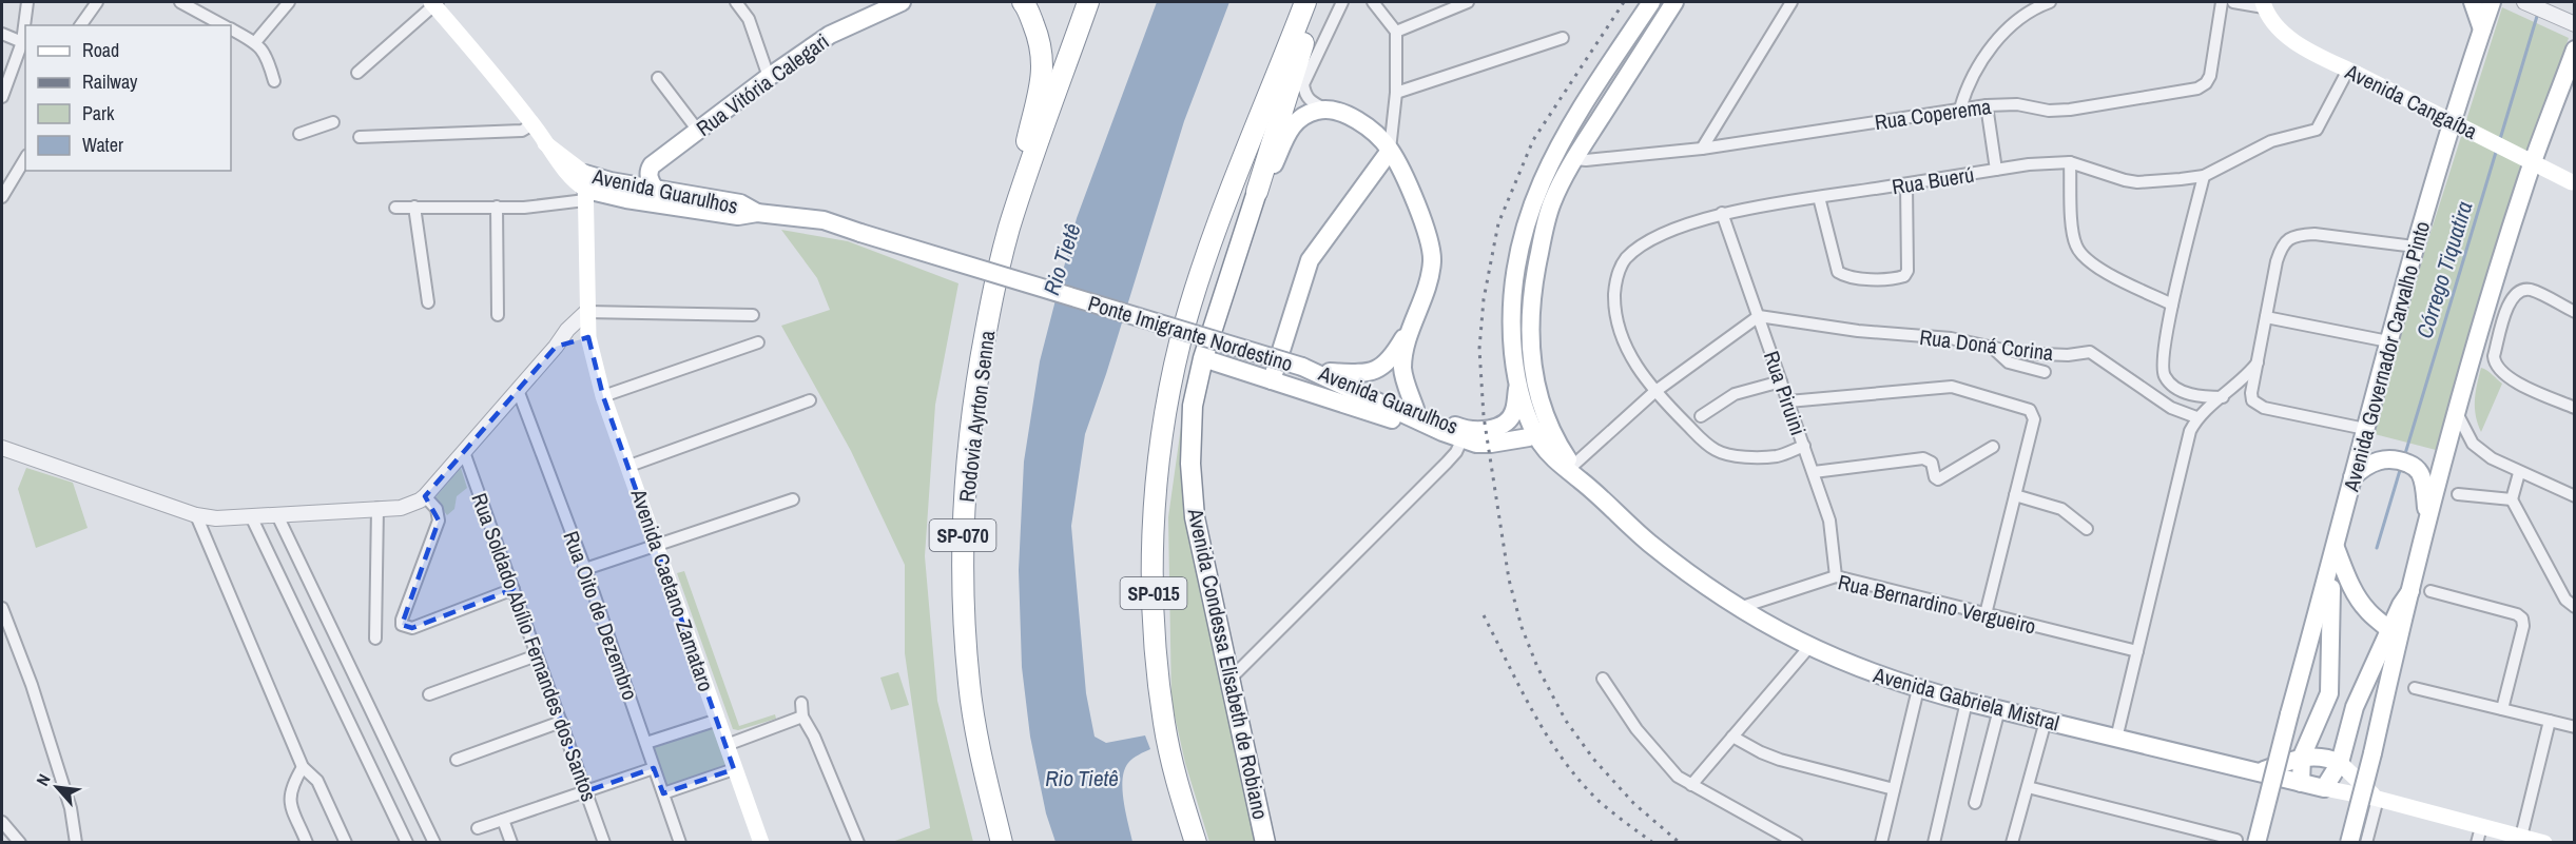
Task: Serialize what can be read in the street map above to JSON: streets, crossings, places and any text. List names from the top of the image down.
{
  "streets": {
    "highway": [
      "Rodovia Ayrton Senna",
      "SP-070",
      "SP-015",
      "Avenida Condessa Elisabeth de Robiano"
    ],
    "main road": [
      "Rua Vitória Calegari",
      "Avenida Cangaíba",
      "Avenida Guarulhos",
      "Ponte Imigrante Nordestino",
      "Avenida Governador Carvalho Pinto",
      "Avenida Caetano Zamataro",
      "Avenida Gabriela Mistral"
    ],
    "street": [
      "Rua Coperema",
      "Rua Buerú",
      "Rua Doná Corina",
      "Rua Piruini",
      "Rua Bernardino Vergueiro",
      "Rua Oito de Dezembro",
      "Rua Soldado Abílio Fernandes dos Santos"
    ]
  },
  "crossings": [
    ["Rua Vitória Calegari", "Avenida Guarulhos"],
    ["Avenida Cangaíba", "Rua Buerú"],
    ["Rua Buerú", "Rua Piruini"],
    ["Avenida Guarulhos", "Ponte Imigrante Nordestino"],
    ["Avenida Guarulhos", "Avenida Caetano Zamataro"],
    ["Avenida Guarulhos", "Avenida Condessa Elisabeth de Robiano"],
    ["Avenida Guarulhos", "Avenida Gabriela Mistral"],
    ["Rua Doná Corina", "Rua Piruini"],
    ["Rua Piruini", "Rua Bernardino Vergueiro"],
    ["Rua Bernardino Vergueiro", "Avenida Gabriela Mistral"]
  ],
  "water": ["Rio Tietê", "Córrego Tiquatira"],
  "legend": [
    "Road",
    "Railway",
    "Park",
    "Water"
  ],
  "north": "top left"
}
